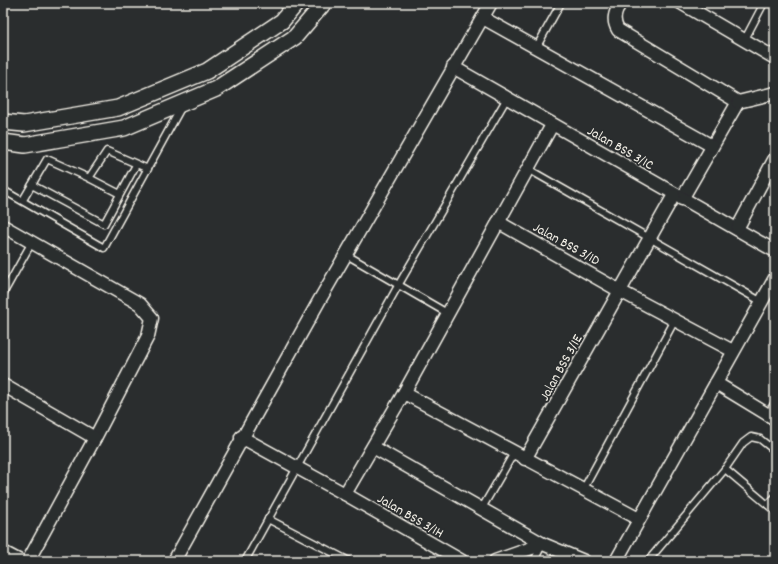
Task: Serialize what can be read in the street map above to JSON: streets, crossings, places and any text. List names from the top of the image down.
{
  "streets": {
    "street": [
      "Jalan BSS 3/1C",
      "Jalan BSS 3/1D",
      "Jalan BSS 3/1E",
      "Jalan BSS 3/1H"
    ]
  },
  "crossings": [
    ["Jalan BSS 3/1C", "Jalan BSS 3/1E"],
    ["Jalan BSS 3/1D", "Jalan BSS 3/1E"]
  ]
}
